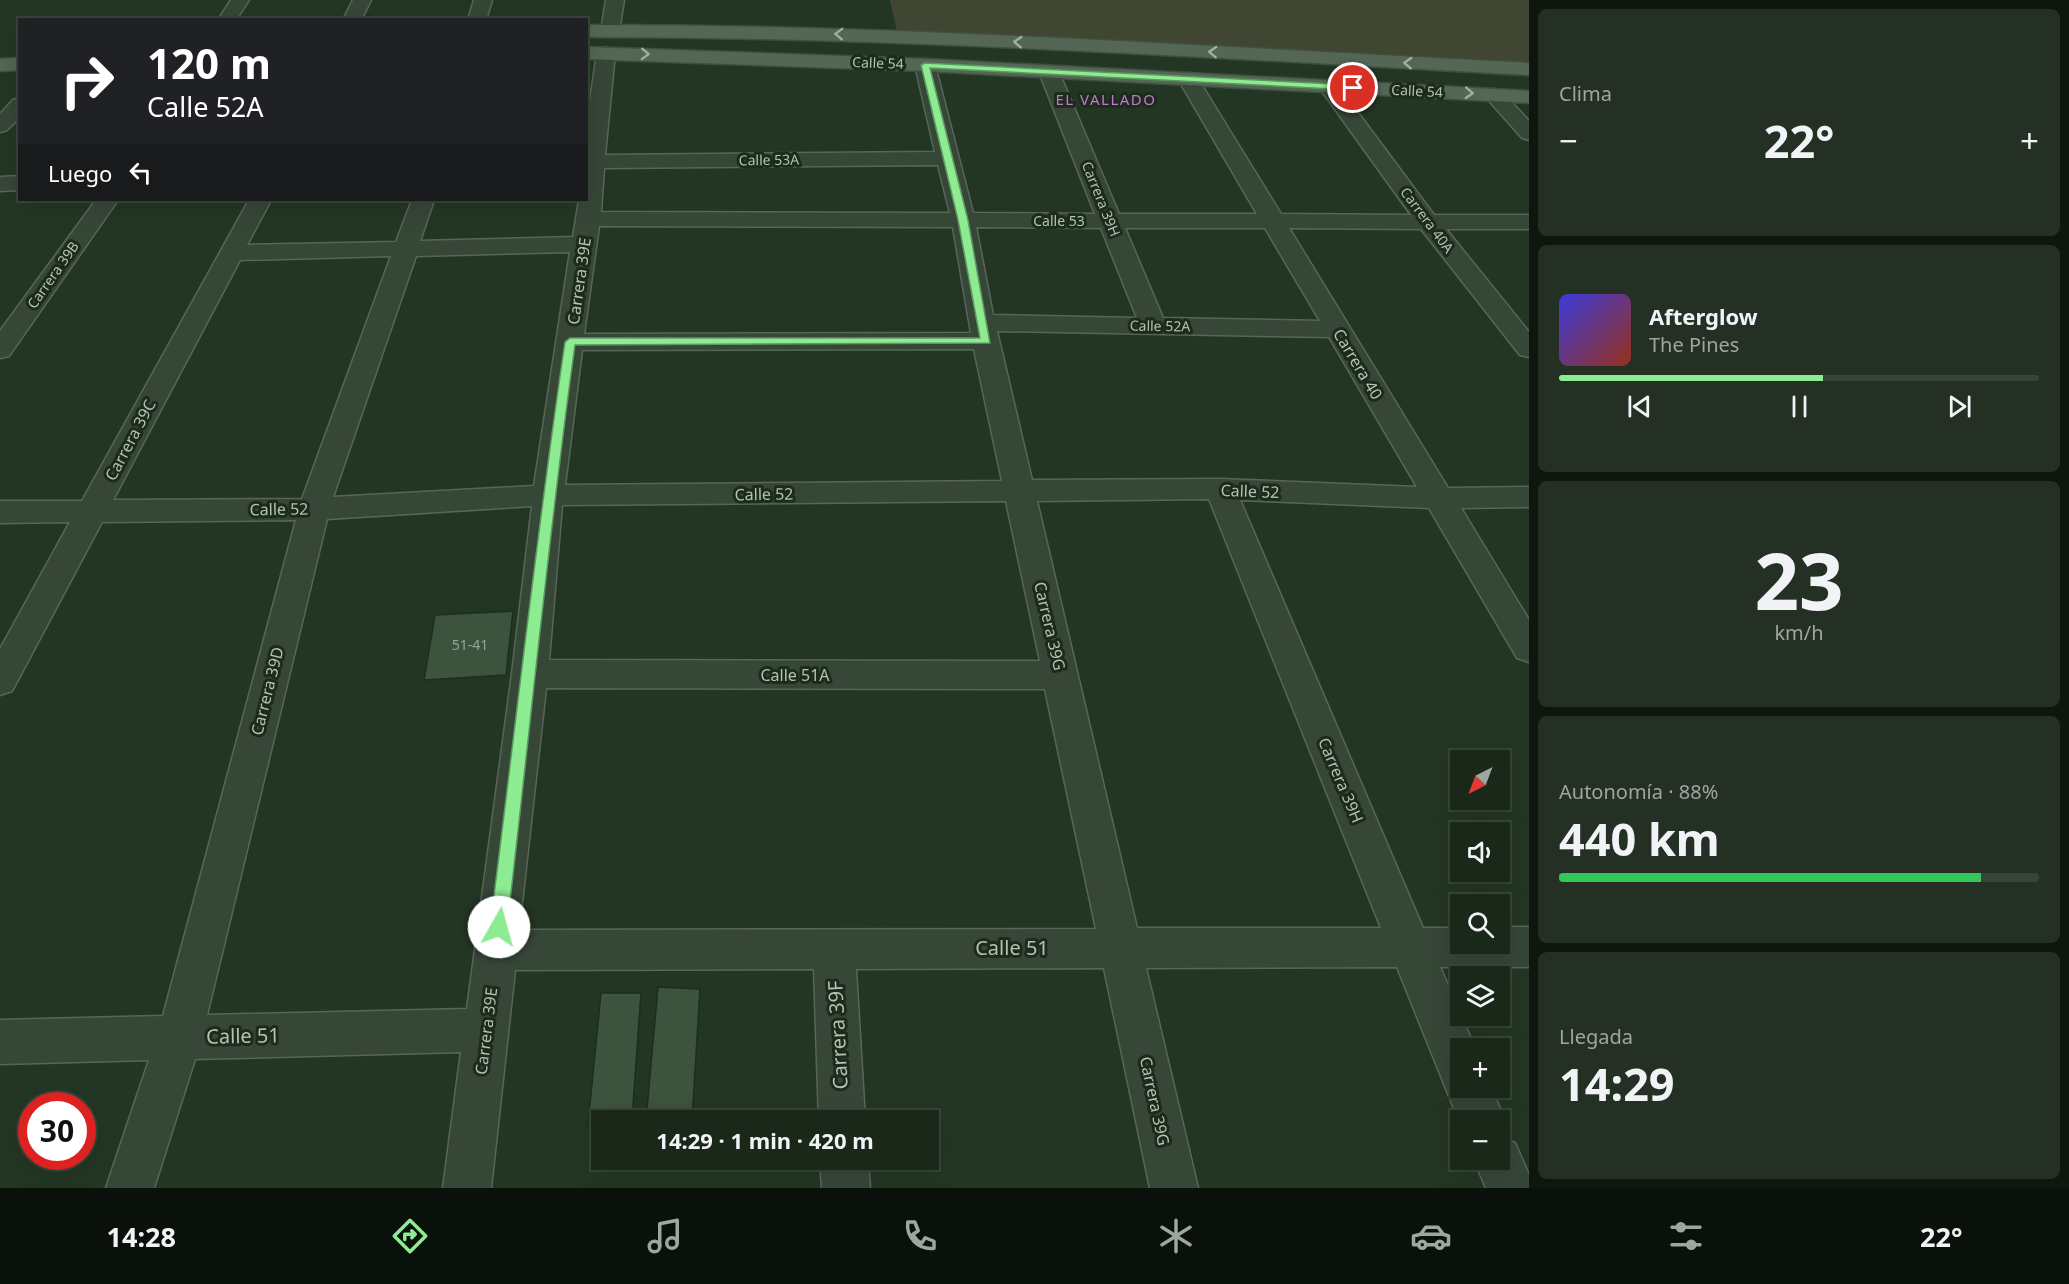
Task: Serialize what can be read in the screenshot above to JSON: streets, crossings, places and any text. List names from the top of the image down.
{
  "streets": {
    "main road": ["Calle 54"],
    "street": [
      "Calle 53A",
      "Carrera 39H",
      "Carrera 40A",
      "Calle 53",
      "Carrera 39B",
      "Carrera 39E",
      "Calle 52A",
      "Carrera 40",
      "Carrera 39C",
      "Calle 52",
      "Carrera 39G",
      "Calle 51A",
      "Carrera 39D",
      "Calle 51",
      "Carrera 39F"
    ]
  },
  "crossings": [
    ["Calle 54", "Carrera 39H"],
    ["Calle 54", "Carrera 40A"],
    ["Calle 54", "Carrera 39E"],
    ["Calle 54", "Carrera 40"],
    ["Calle 54", "Carrera 39G"],
    ["Calle 53A", "Carrera 39E"],
    ["Calle 53A", "Carrera 39G"],
    ["Carrera 39H", "Calle 53"],
    ["Carrera 39H", "Calle 52A"],
    ["Carrera 39H", "Calle 52"],
    ["Carrera 39H", "Calle 51"],
    ["Carrera 40A", "Calle 53"],
    ["Calle 53", "Carrera 39E"],
    ["Calle 53", "Carrera 40"],
    ["Calle 53", "Carrera 39C"],
    ["Calle 53", "Carrera 39G"],
    ["Calle 53", "Carrera 39D"],
    ["Carrera 39E", "Calle 52A"],
    ["Carrera 39E", "Calle 52"],
    ["Carrera 39E", "Calle 51A"],
    ["Carrera 39E", "Calle 51"],
    ["Calle 52A", "Carrera 40"],
    ["Calle 52A", "Carrera 39G"],
    ["Carrera 40", "Calle 52"],
    ["Carrera 39C", "Calle 52"],
    ["Calle 52", "Carrera 39G"],
    ["Calle 52", "Carrera 39D"],
    ["Carrera 39G", "Calle 51A"],
    ["Carrera 39G", "Calle 51"],
    ["Carrera 39D", "Calle 51"],
    ["Calle 51", "Carrera 39F"]
  ],
  "districts": ["EL VALLADO"],
  "house_numbers": ["51-41"],
  "north": "bottom left",
  "page": {
    "tile": [
      "Clima",
      ["23", "km/h"],
      ["Autonomía · 88%", "440 km"],
      ["Llegada", "14:29"]
    ],
    "turn": ["120 m", "Calle 52A"],
    "heat": ["−", "22°", "+"],
    "then": "Luego",
    "song": ["Afterglow", "The Pines"],
    "map_buttons": ["+", "−"],
    "limit": "30",
    "trip": "14:29 · 1 min · 420 m",
    "tabs": ["14:28", "22°"]
  }
}
